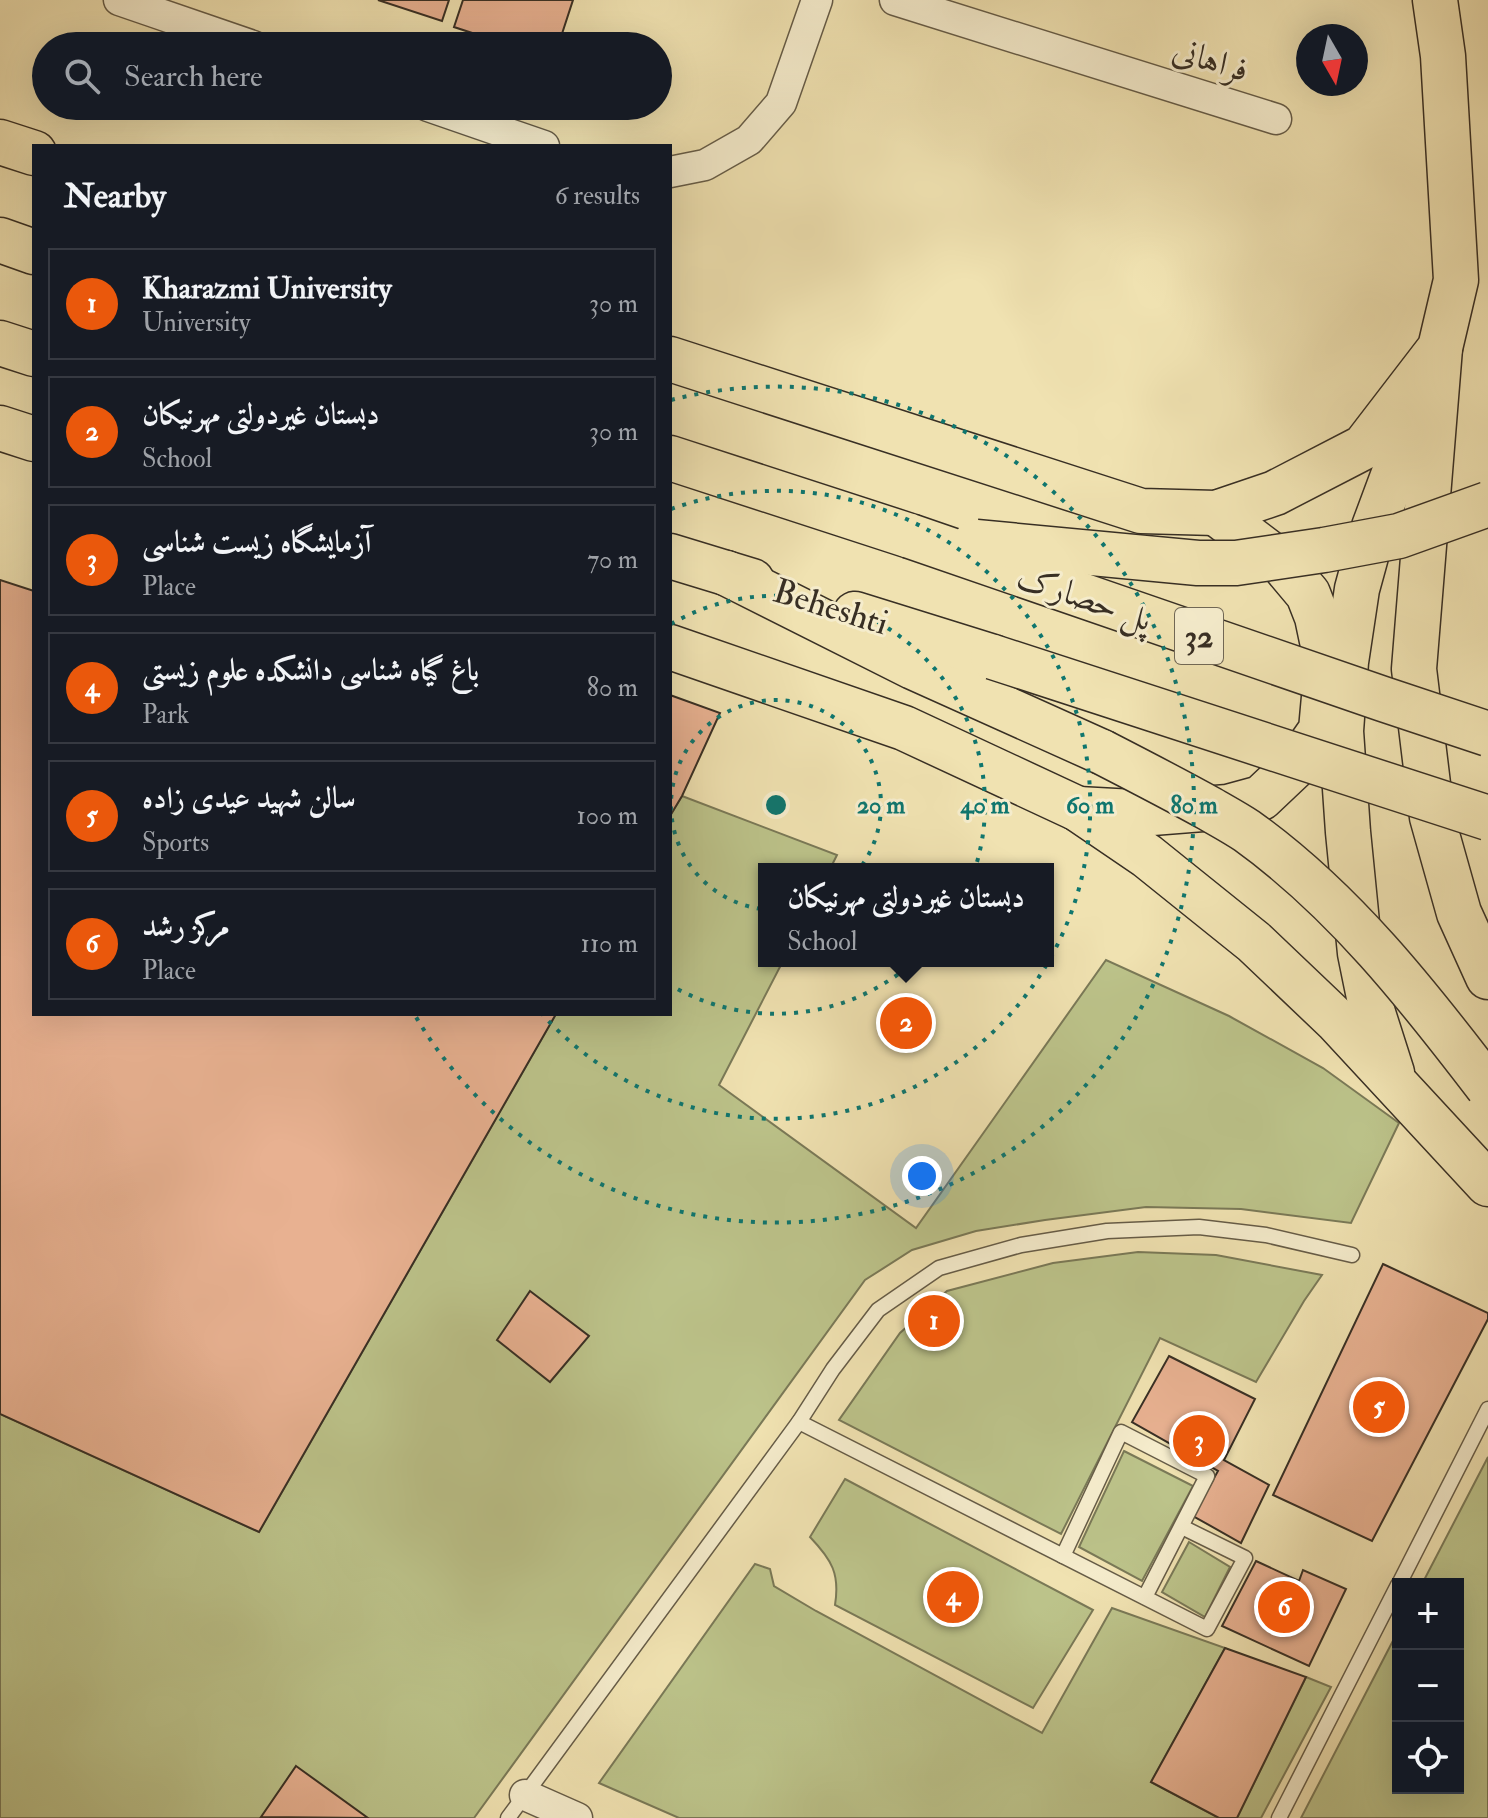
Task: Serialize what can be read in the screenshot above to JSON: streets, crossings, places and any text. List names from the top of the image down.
{
  "streets": {
    "main road": ["پل حصارک", "Beheshti", "32"],
    "street": ["فراهانی"]
  },
  "crossings": [
    ["پل حصارک", "32"]
  ],
  "north": "bottom",
  "page": {
    "search": "Search here",
    "heading": ["Nearby", "6 results"],
    "list": [
      {
        "mark": "1",
        "name": "Kharazmi University",
        "note": "University",
        "value": "30 m"
      },
      {
        "mark": "2",
        "name": "دبستان غیردولتی مهرنیکان",
        "note": "School",
        "value": "30 m"
      },
      {
        "mark": "3",
        "name": "آزمایشگاه زیست شناسی",
        "note": "Place",
        "value": "70 m"
      },
      {
        "mark": "4",
        "name": "باغ گیاه شناسی دانشکده علوم زیستی",
        "note": "Park",
        "value": "80 m"
      },
      {
        "mark": "5",
        "name": "سالن شهید عیدی زاده",
        "note": "Sports",
        "value": "100 m"
      },
      {
        "mark": "6",
        "name": "مرکز رشد",
        "note": "Place",
        "value": "110 m"
      }
    ],
    "popup": ["دبستان غیردولتی مهرنیکان", "School"],
    "pins": [
      "2",
      "1",
      "5",
      "3",
      "4",
      "6"
    ],
    "map_buttons": ["+", "−"]
  },
  "rings": [
    "20 m",
    "40 m",
    "60 m",
    "80 m"
  ]
}
